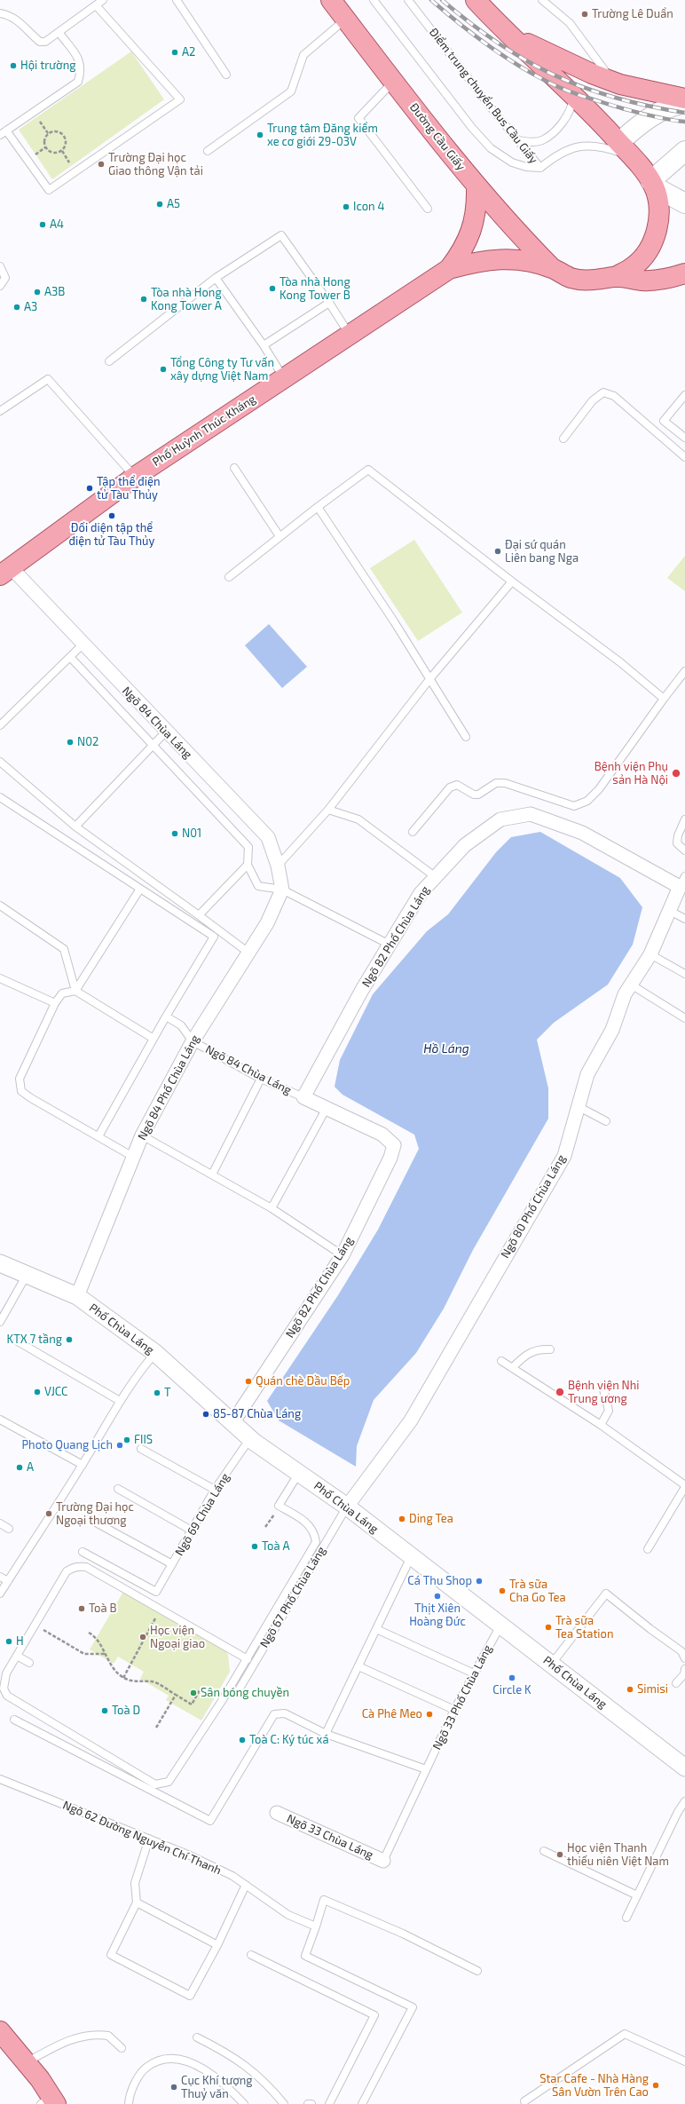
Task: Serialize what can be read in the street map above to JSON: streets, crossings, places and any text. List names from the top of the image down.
{
  "streets": {
    "main road": ["Đường Cầu Giấy", "Phố Huỳnh Thúc Kháng"],
    "street": [
      "Ngõ 84 Chùa Láng",
      "Ngõ 82 Phố Chùa Láng",
      "Ngõ 84 Phố Chùa Láng",
      "Ngõ 80 Phố Chùa Láng",
      "Phố Chùa Láng",
      "Ngõ 33 Chùa Láng"
    ],
    "lane": [
      "Điểm trung chuyển Bus Cầu Giấy",
      "Ngõ 69 Chùa Láng",
      "Ngõ 67 Phố Chùa Láng",
      "Ngõ 33 Phố Chùa Láng",
      "Ngõ 62 Đường Nguyễn Chí Thanh"
    ]
  },
  "crossings": [
    ["Đường Cầu Giấy", "Phố Huỳnh Thúc Kháng"],
    ["Phố Huỳnh Thúc Kháng", "Ngõ 84 Chùa Láng"],
    ["Ngõ 84 Chùa Láng", "Ngõ 82 Phố Chùa Láng"],
    ["Ngõ 84 Chùa Láng", "Ngõ 84 Phố Chùa Láng"],
    ["Ngõ 82 Phố Chùa Láng", "Ngõ 80 Phố Chùa Láng"],
    ["Ngõ 82 Phố Chùa Láng", "Phố Chùa Láng"],
    ["Ngõ 84 Phố Chùa Láng", "Phố Chùa Láng"],
    ["Ngõ 80 Phố Chùa Láng", "Phố Chùa Láng"],
    ["Ngõ 80 Phố Chùa Láng", "Ngõ 67 Phố Chùa Láng"],
    ["Phố Chùa Láng", "Ngõ 69 Chùa Láng"],
    ["Phố Chùa Láng", "Ngõ 67 Phố Chùa Láng"],
    ["Phố Chùa Láng", "Ngõ 33 Phố Chùa Láng"],
    ["Ngõ 33 Phố Chùa Láng", "Ngõ 33 Chùa Láng"]
  ],
  "water": ["Hồ Láng"],
  "places": [
    "Trường Lê Duẩn",
    "A2",
    "Hội trường",
    "Trung tâm Đăng kiểm xe cơ giới 29-03V",
    "Trường Đại học Giao thông Vận tải",
    "A5",
    "Icon 4",
    "A4",
    "Tòa nhà Hong Kong Tower B",
    "A3B",
    "Tòa nhà Hong Kong Tower A",
    "A3",
    "Tổng Công ty Tư vấn xây dựng Việt Nam",
    "Tập thể điện tử Tàu Thủy",
    "Đối diện tập thể điện tử Tàu Thủy",
    "Đại sứ quán Liên bang Nga",
    "N02",
    "Bệnh viện Phụ sản Hà Nội",
    "N01",
    "KTX 7 tầng",
    "Quán chè Đầu Bếp",
    "VJCC",
    "Bệnh viện Nhi Trung ương",
    "T",
    "85-87 Chùa Láng",
    "FIIS",
    "Photo Quang Lịch",
    "A",
    "Trường Đại học Ngoại thương",
    "Ding Tea",
    "Toà A",
    "Cá Thu Shop",
    "Trà sữa Cha Go Tea",
    "Thịt Xiên Hoàng Đức",
    "Toà B",
    "Trà sữa Tea Station",
    "Học viện Ngoại giao",
    "H",
    "Circle K",
    "Simisi",
    "Sân bóng chuyền",
    "Toà D",
    "Cà Phê Meo",
    "Toà C: Ký túc xá",
    "Học viện Thanh thiếu niên Việt Nam",
    "Star Cafe - Nhà Hàng Sân Vườn Trên Cao",
    "Cục Khí tượng Thuỷ văn"
  ]
}
